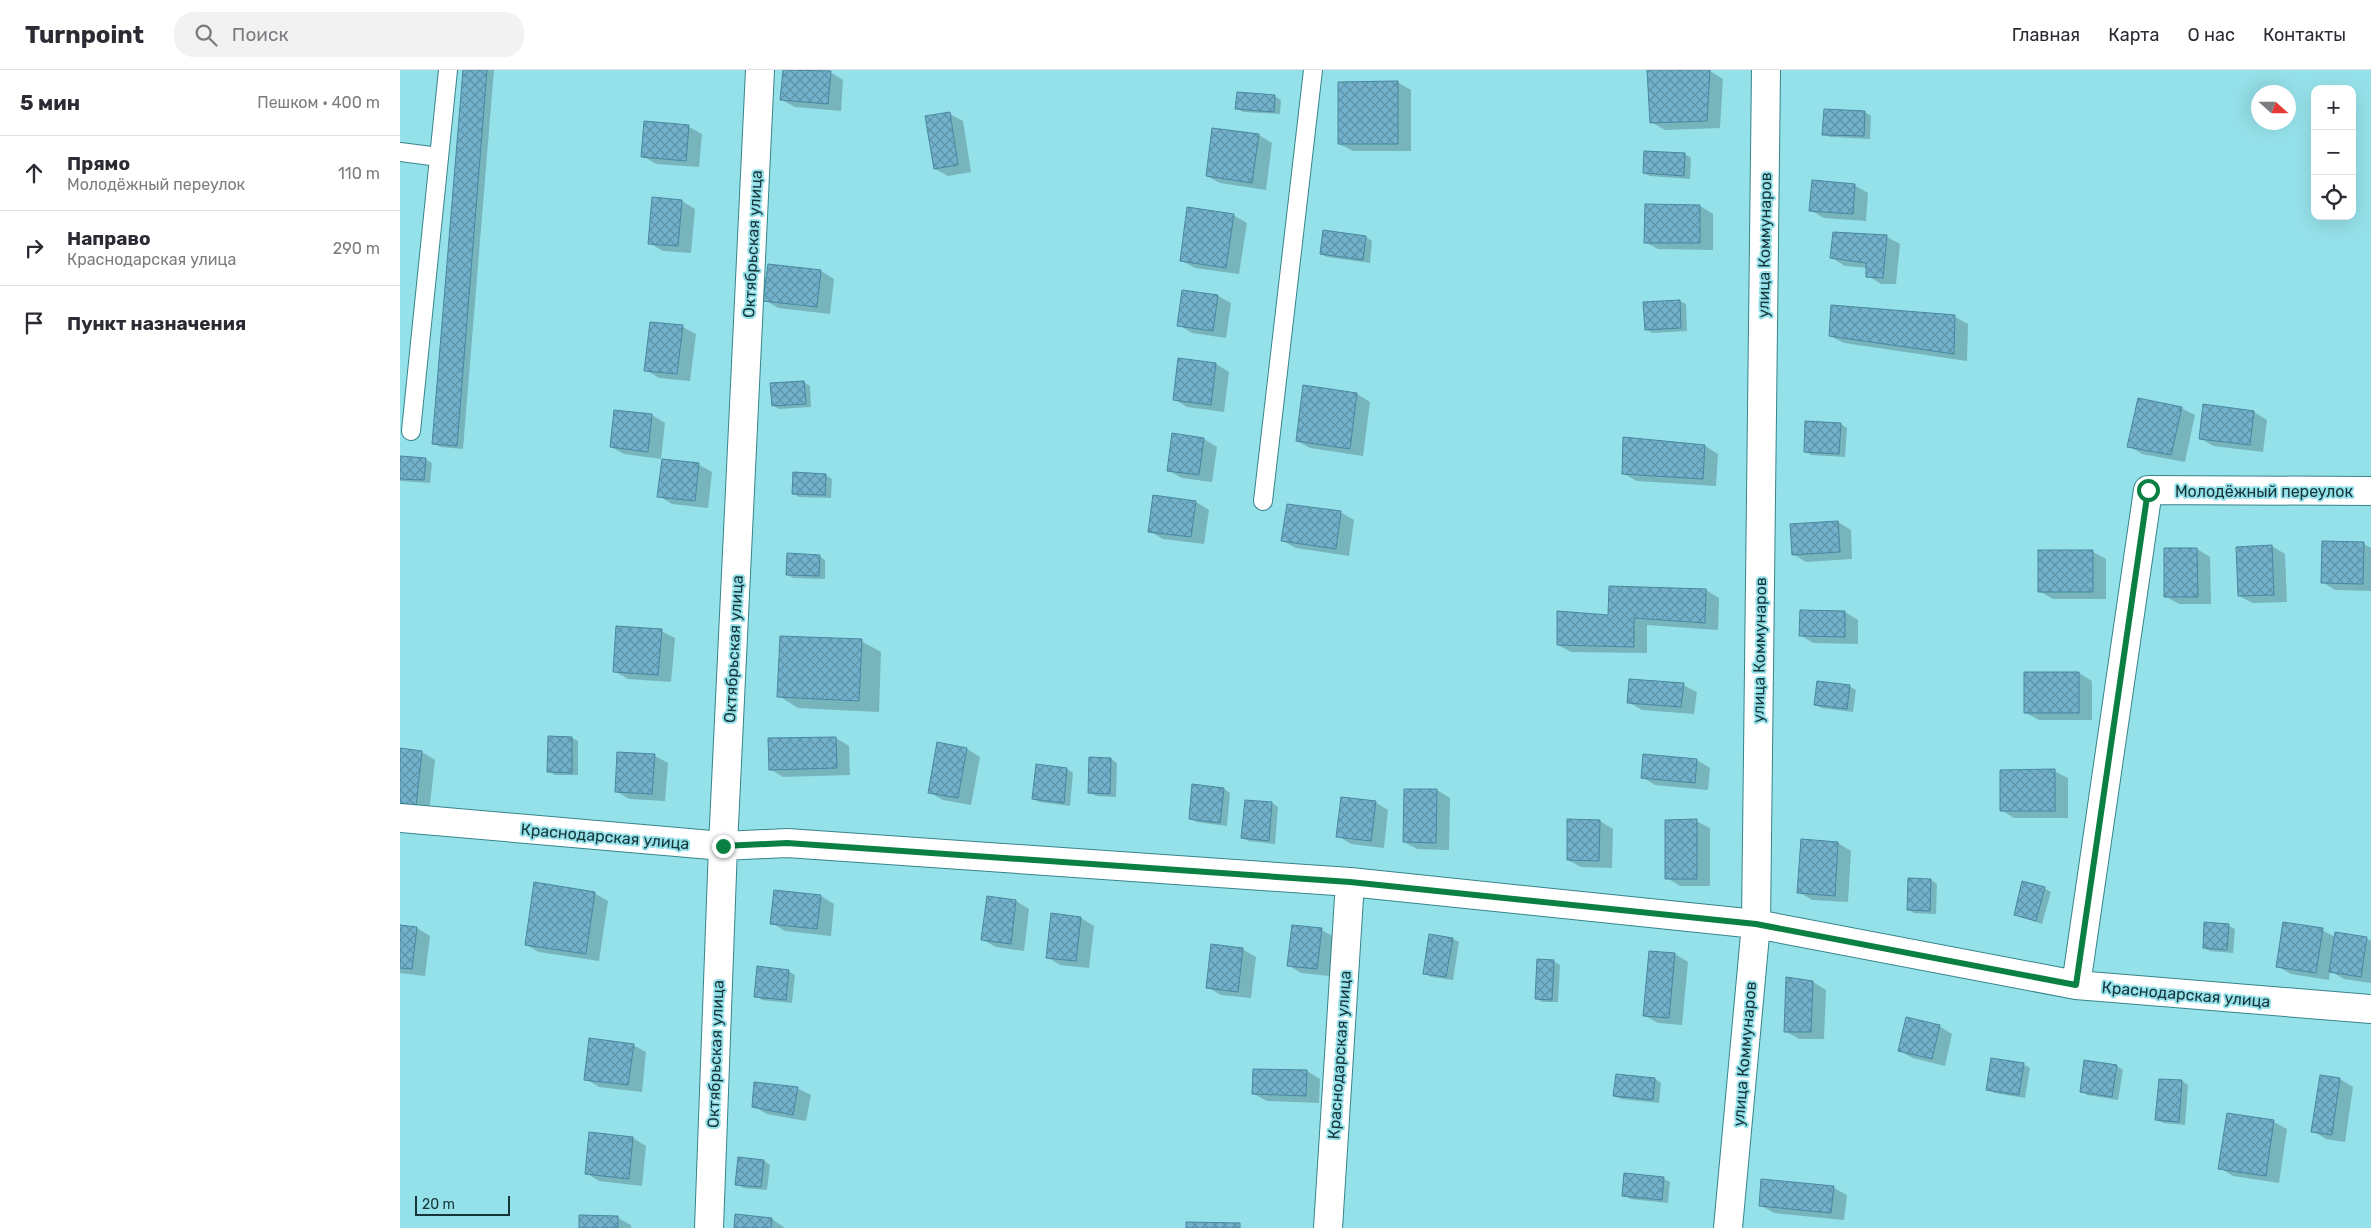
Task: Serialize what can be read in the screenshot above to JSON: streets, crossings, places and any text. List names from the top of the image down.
{
  "streets": {
    "street": [
      "Октябрьская улица",
      "улица Коммунаров",
      "Молодёжный переулок",
      "Краснодарская улица"
    ]
  },
  "crossings": [
    ["Октябрьская улица", "Краснодарская улица"],
    ["улица Коммунаров", "Краснодарская улица"],
    ["Молодёжный переулок", "Краснодарская улица"]
  ],
  "scale_bar": "20 m",
  "north": "right",
  "page": {
    "header": "Turnpoint",
    "search": "Поиск",
    "nav": [
      "Главная",
      "Карта",
      "О нас",
      "Контакты"
    ],
    "heading": ["5 мин", "Пешком · 400 m"],
    "map_buttons": ["+", "−"],
    "list": [
      ["Прямо", "Молодёжный переулок", "110 m"],
      ["Направо", "Краснодарская улица", "290 m"],
      "Пункт назначения"
    ],
    "scale": "20 m"
  }
}
